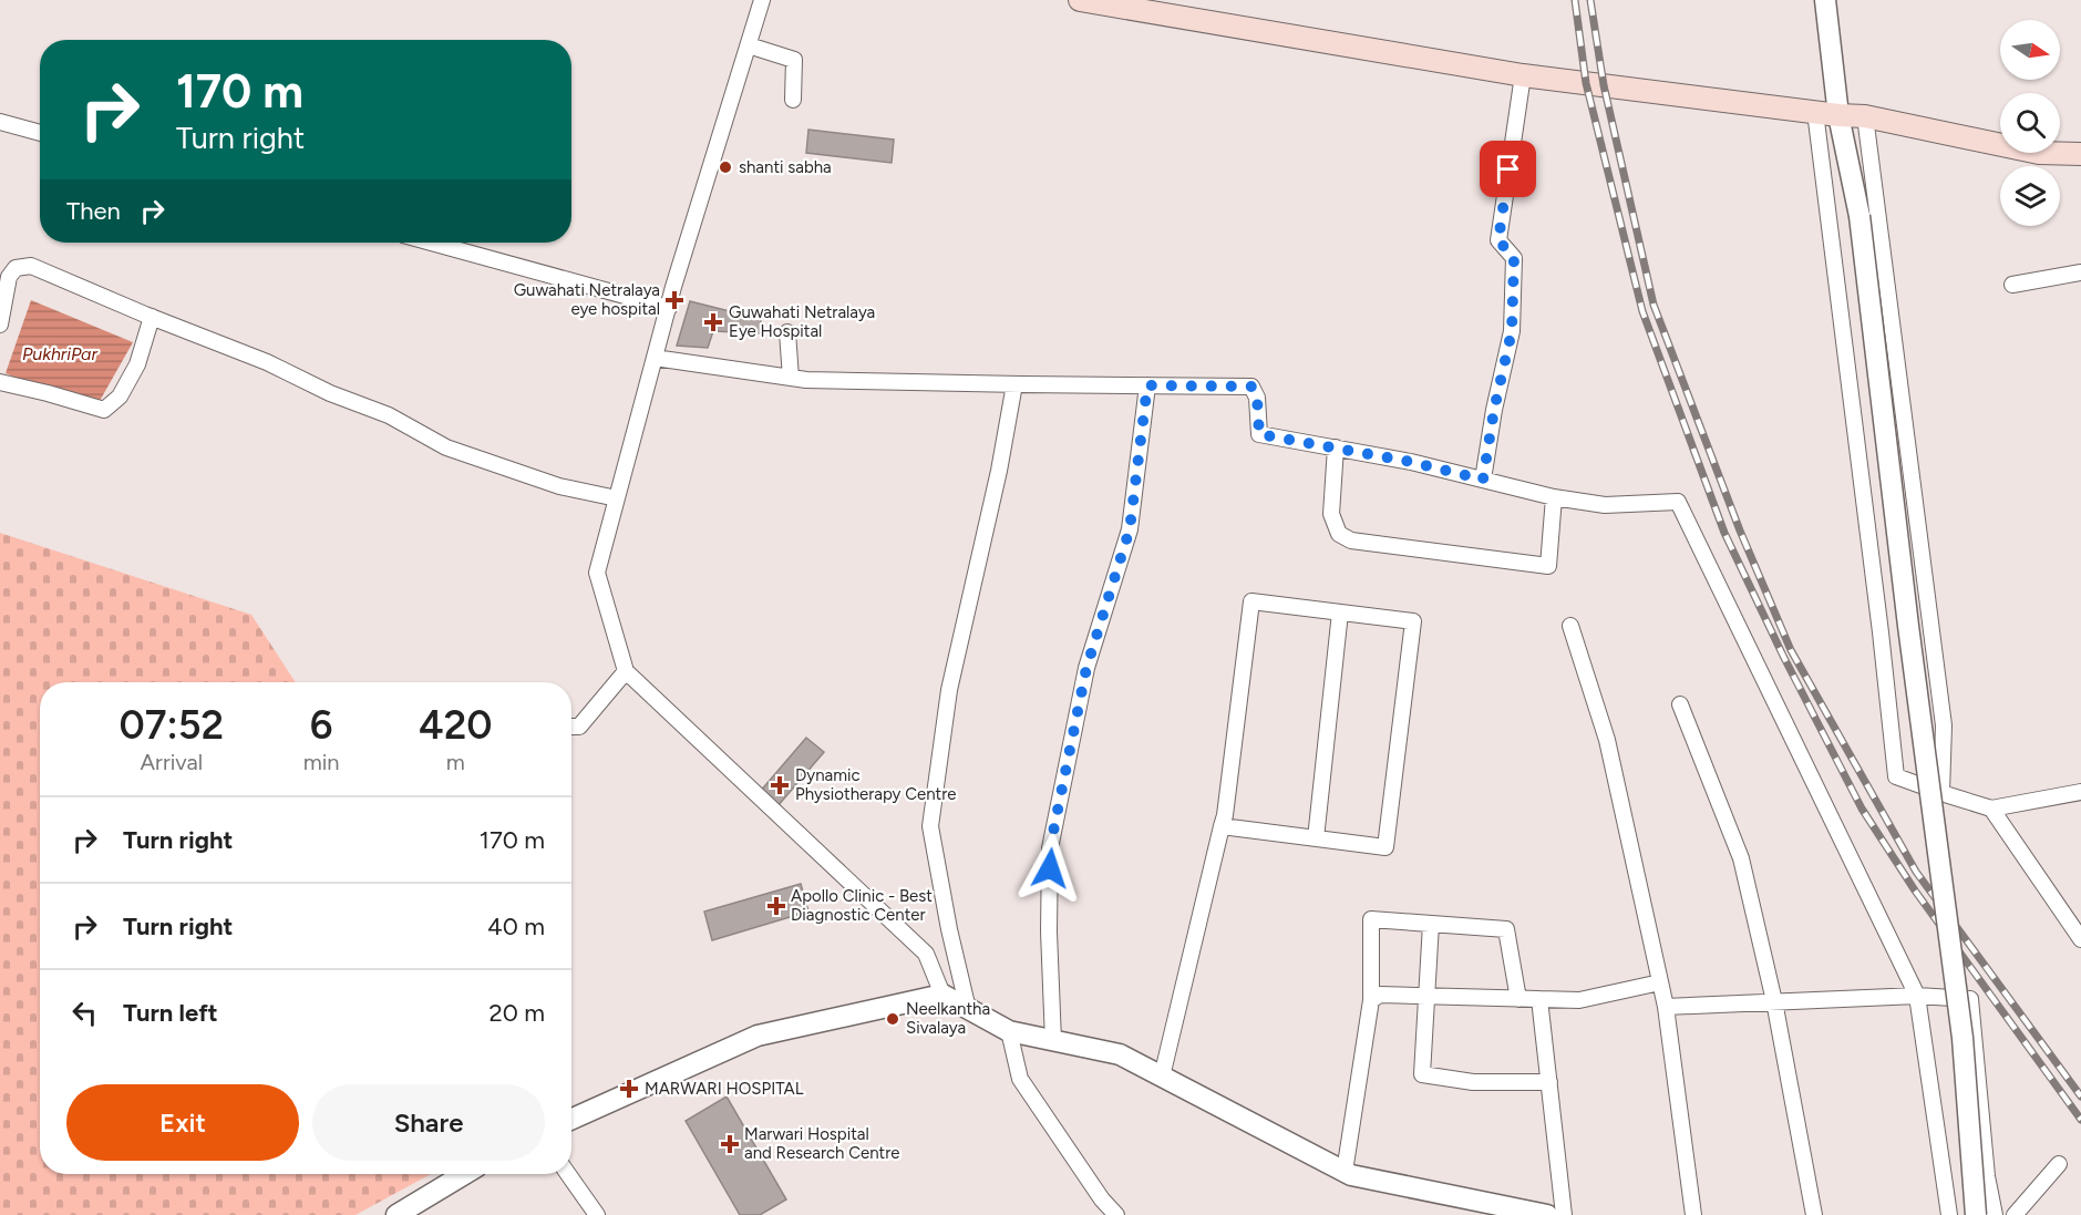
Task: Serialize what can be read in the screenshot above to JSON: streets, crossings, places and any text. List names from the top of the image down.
{
  "water": ["PukhriPar"],
  "places": {
    "other": ["shanti sabha", "Neelkantha Sivalaya"],
    "health": [
      "Guwahati Netralaya eye hospital",
      "Guwahati Netralaya Eye Hospital",
      "Dynamic Physiotherapy Centre",
      "Apollo Clinic - Best Diagnostic Center",
      "MARWARI HOSPITAL",
      "Marwari Hospital and Research Centre"
    ]
  },
  "north": "right",
  "page": {
    "turn": ["170 m", "Turn right"],
    "then": "Then",
    "eta": [
      "07:52",
      "Arrival",
      "6",
      "min",
      "420",
      "m"
    ],
    "list": [
      {
        "name": "Turn right",
        "value": "170 m"
      },
      {
        "name": "Turn right",
        "value": "40 m"
      },
      {
        "name": "Turn left",
        "value": "20 m"
      }
    ],
    "buttons": ["Exit", "Share"]
  }
}
